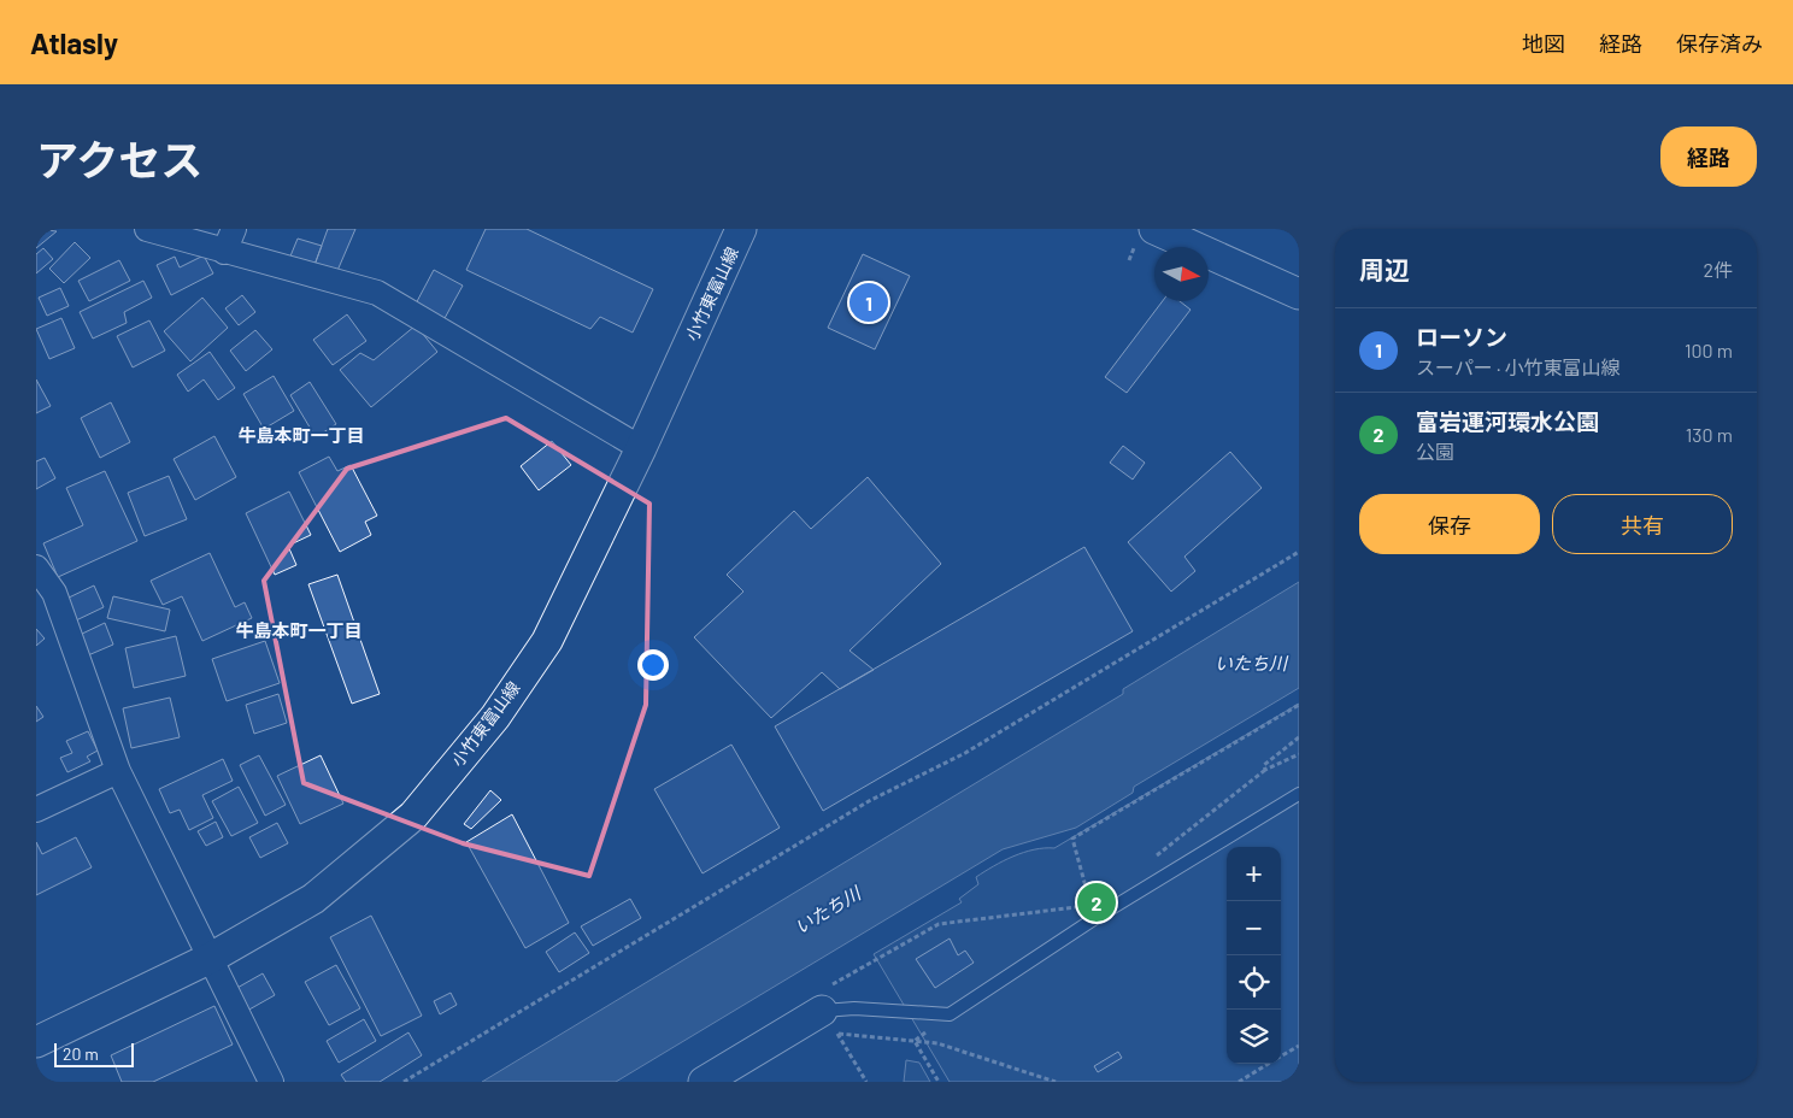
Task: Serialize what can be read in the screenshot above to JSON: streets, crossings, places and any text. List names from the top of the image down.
{
  "streets": {
    "street": ["小竹東富山線"]
  },
  "districts": ["牛島本町一丁目", "牛島本町一丁目"],
  "water": ["いたち川"],
  "scale_bar": "20 m",
  "north": "right",
  "page": {
    "header": "Atlasly",
    "nav": ["地図", "経路", "保存済み"],
    "title": "アクセス",
    "buttons": [
      "経路",
      ["保存", "共有"]
    ],
    "heading": ["周辺", "2件"],
    "pins": ["1", "2"],
    "list": [
      {
        "mark": "1",
        "name": "ローソン",
        "note": "スーパー · 小竹東富山線",
        "value": "100 m"
      },
      {
        "mark": "2",
        "name": "富岩運河環水公園",
        "note": "公園",
        "value": "130 m"
      }
    ],
    "map_buttons": ["+", "−"],
    "scale": "20 m"
  }
}
